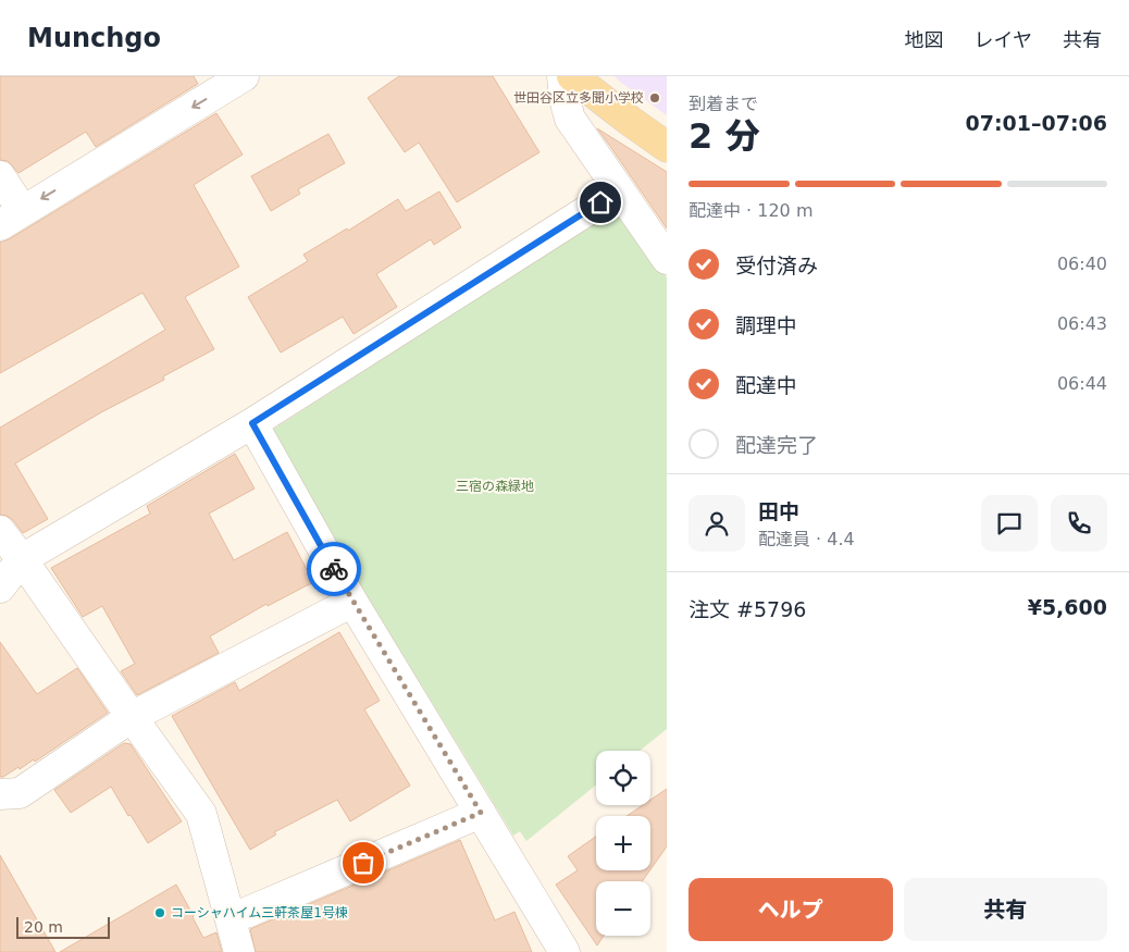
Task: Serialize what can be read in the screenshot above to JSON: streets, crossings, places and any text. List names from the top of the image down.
{
  "parks": ["三宿の森緑地"],
  "places": ["世田谷区立多聞小学校", "コーシャハイム三軒茶屋1号棟"],
  "scale_bar": "20 m",
  "page": {
    "header": "Munchgo",
    "nav": ["地図", "レイヤ", "共有"],
    "heading": ["2 分", "到着まで", "07:01–07:06"],
    "panel": [
      "田中",
      "配達員 · 4.4",
      "注文 #5796",
      "¥5,600"
    ],
    "bar": "配達中 · 120 m",
    "list": [
      ["受付済み", "06:40"],
      ["調理中", "06:43"],
      ["配達中", "06:44"],
      "配達完了"
    ],
    "map_buttons": ["+", "−"],
    "buttons": ["ヘルプ", "共有"],
    "scale": "20 m"
  }
}
